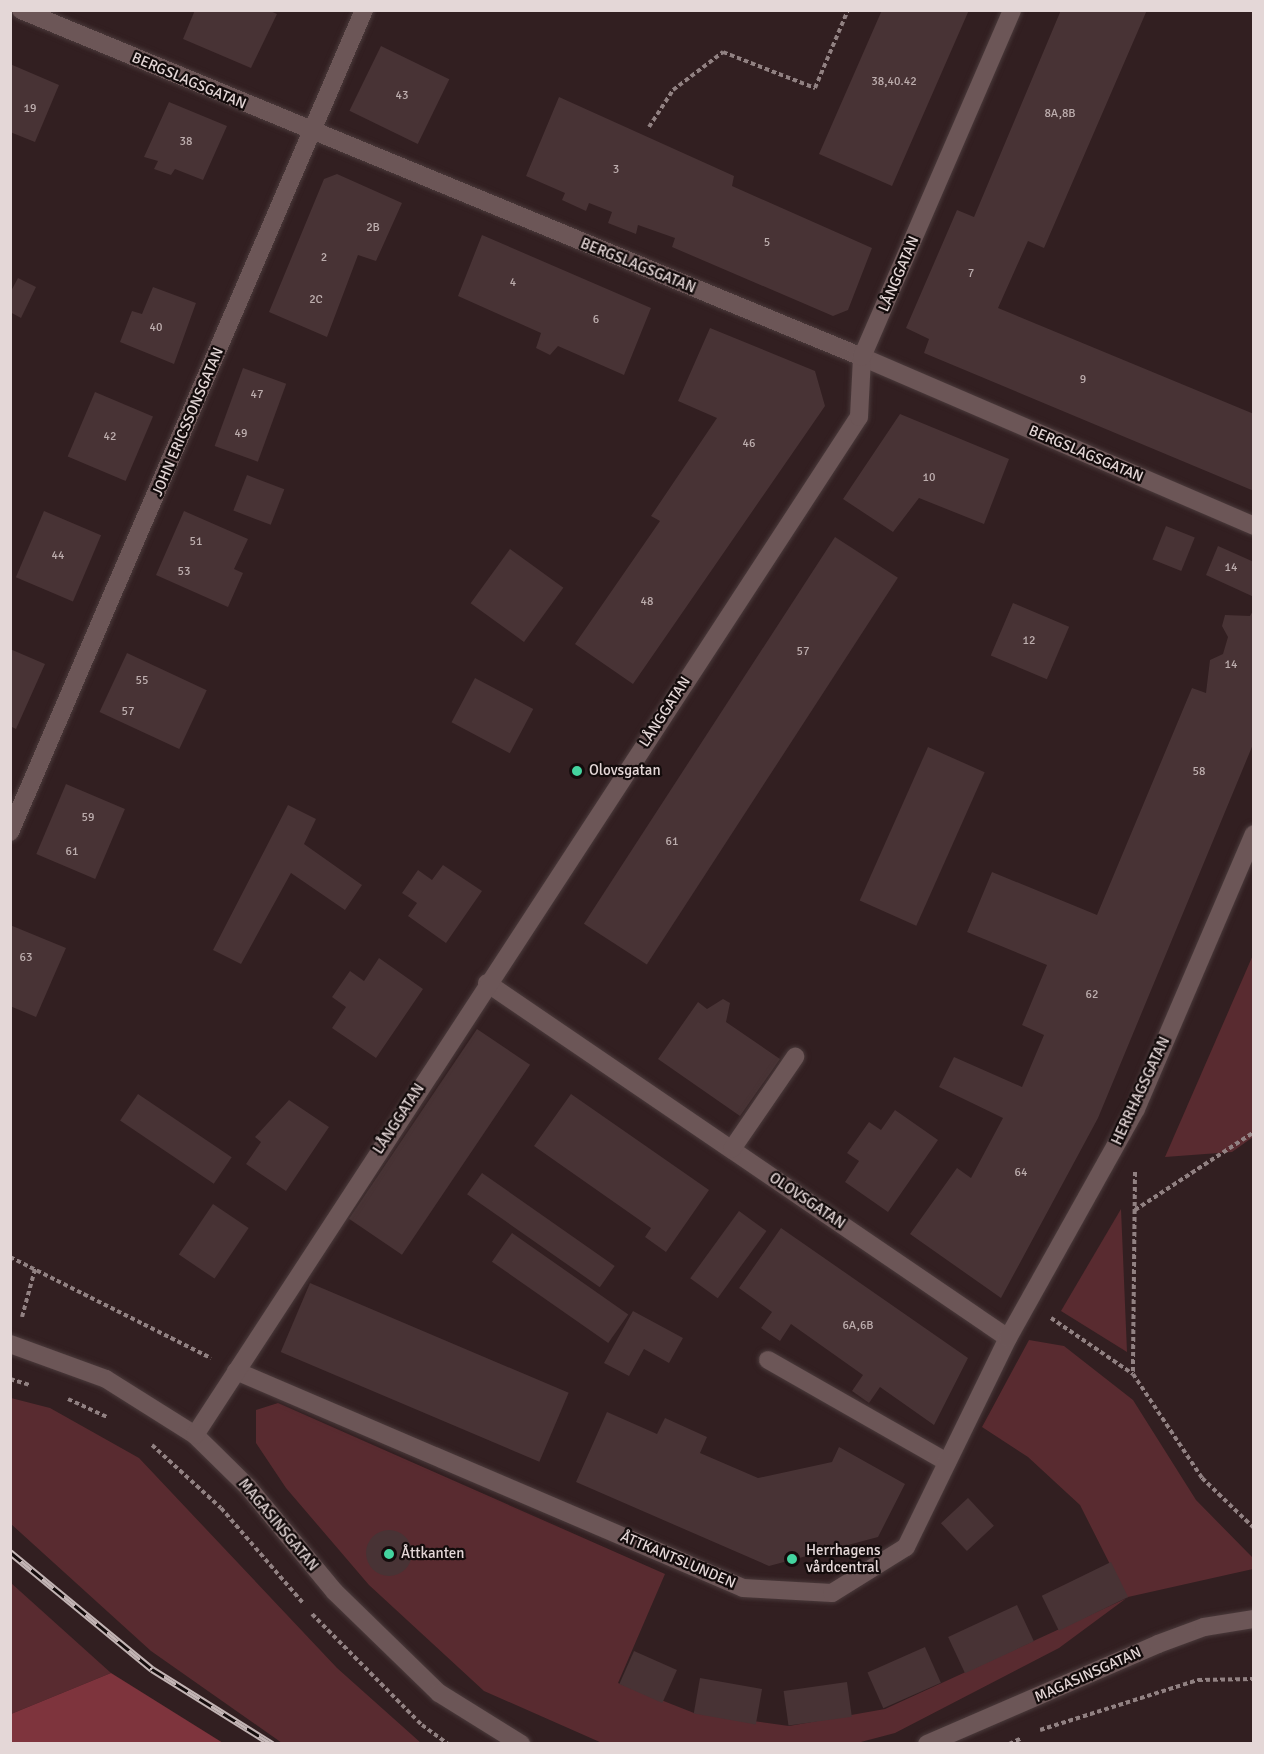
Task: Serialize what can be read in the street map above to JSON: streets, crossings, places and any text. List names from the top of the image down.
{
  "streets": {
    "street": [
      "BERGSLAGSGATAN",
      "LÅNGGATAN",
      "JOHN ERICSSONSGATAN",
      "HERRHAGSGATAN",
      "OLOVSGATAN",
      "MAGASINSGATAN",
      "ÅTTKANTSLUNDEN"
    ]
  },
  "crossings": [
    ["BERGSLAGSGATAN", "LÅNGGATAN"],
    ["BERGSLAGSGATAN", "JOHN ERICSSONSGATAN"],
    ["LÅNGGATAN", "OLOVSGATAN"],
    ["LÅNGGATAN", "MAGASINSGATAN"],
    ["LÅNGGATAN", "ÅTTKANTSLUNDEN"],
    ["HERRHAGSGATAN", "OLOVSGATAN"],
    ["HERRHAGSGATAN", "ÅTTKANTSLUNDEN"],
    ["OLOVSGATAN", "ÅTTKANTSLUNDEN"]
  ],
  "places": ["Olovsgatan", "Åttkanten", "Herrhagens vårdcentral"],
  "house_numbers": [
    "38,40.42",
    "43",
    "19",
    "8A,8B",
    "38",
    "3",
    "2B",
    "5",
    "2",
    "7",
    "4",
    "2C",
    "6",
    "40",
    "9",
    "47",
    "49",
    "42",
    "46",
    "10",
    "51",
    "44",
    "14",
    "53",
    "48",
    "12",
    "57",
    "14",
    "55",
    "57",
    "58",
    "59",
    "61",
    "61",
    "63",
    "62",
    "64",
    "6A,6B"
  ]
}
